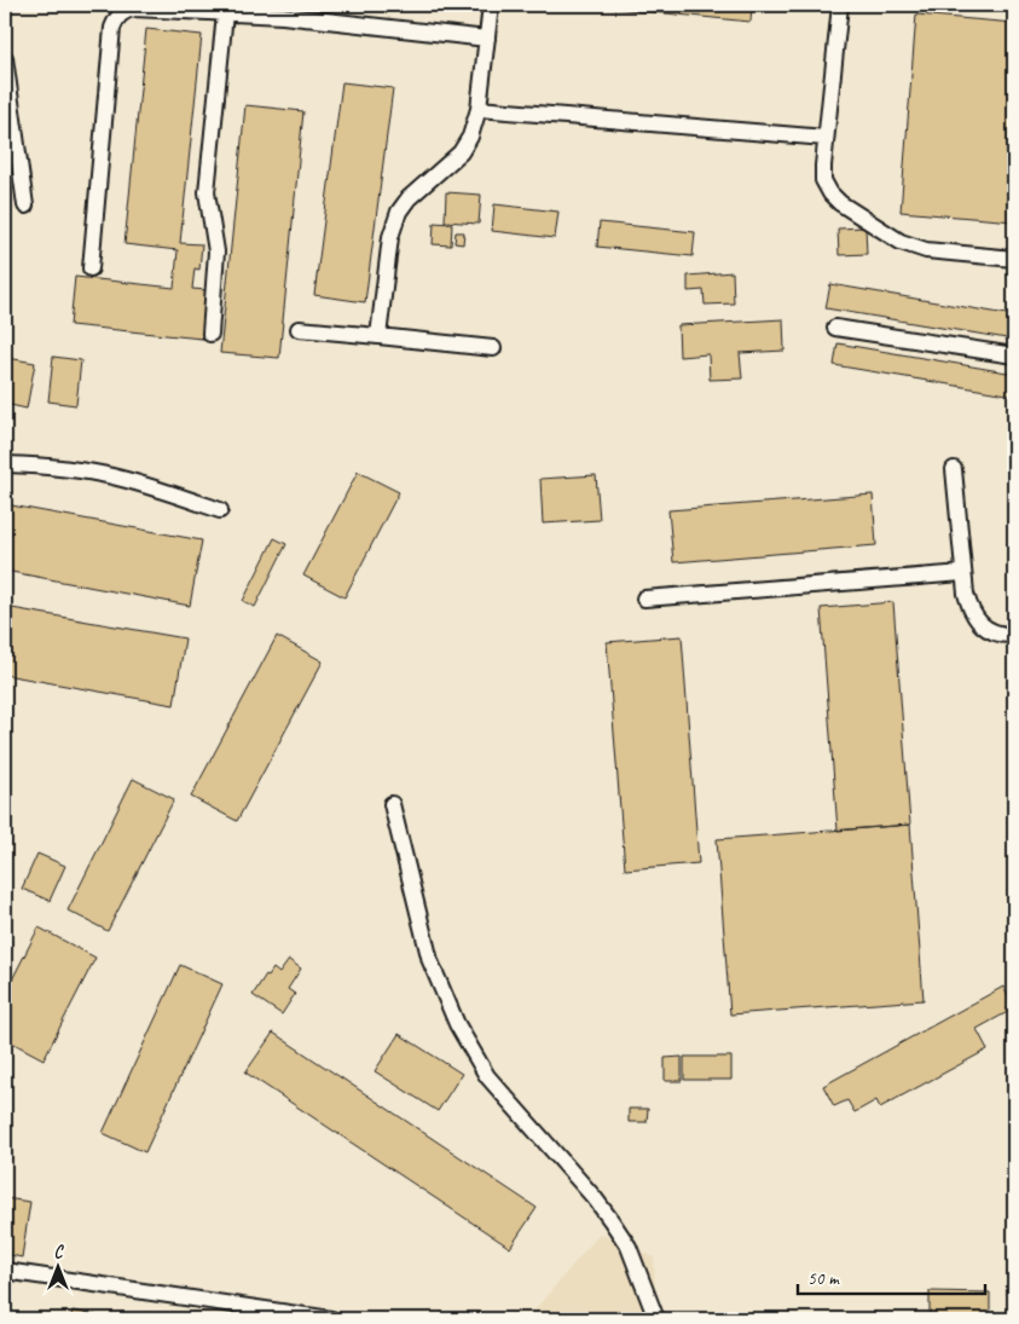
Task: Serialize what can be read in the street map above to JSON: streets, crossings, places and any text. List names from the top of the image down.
{
  "scale_bar": "50 m",
  "north": "top"
}
